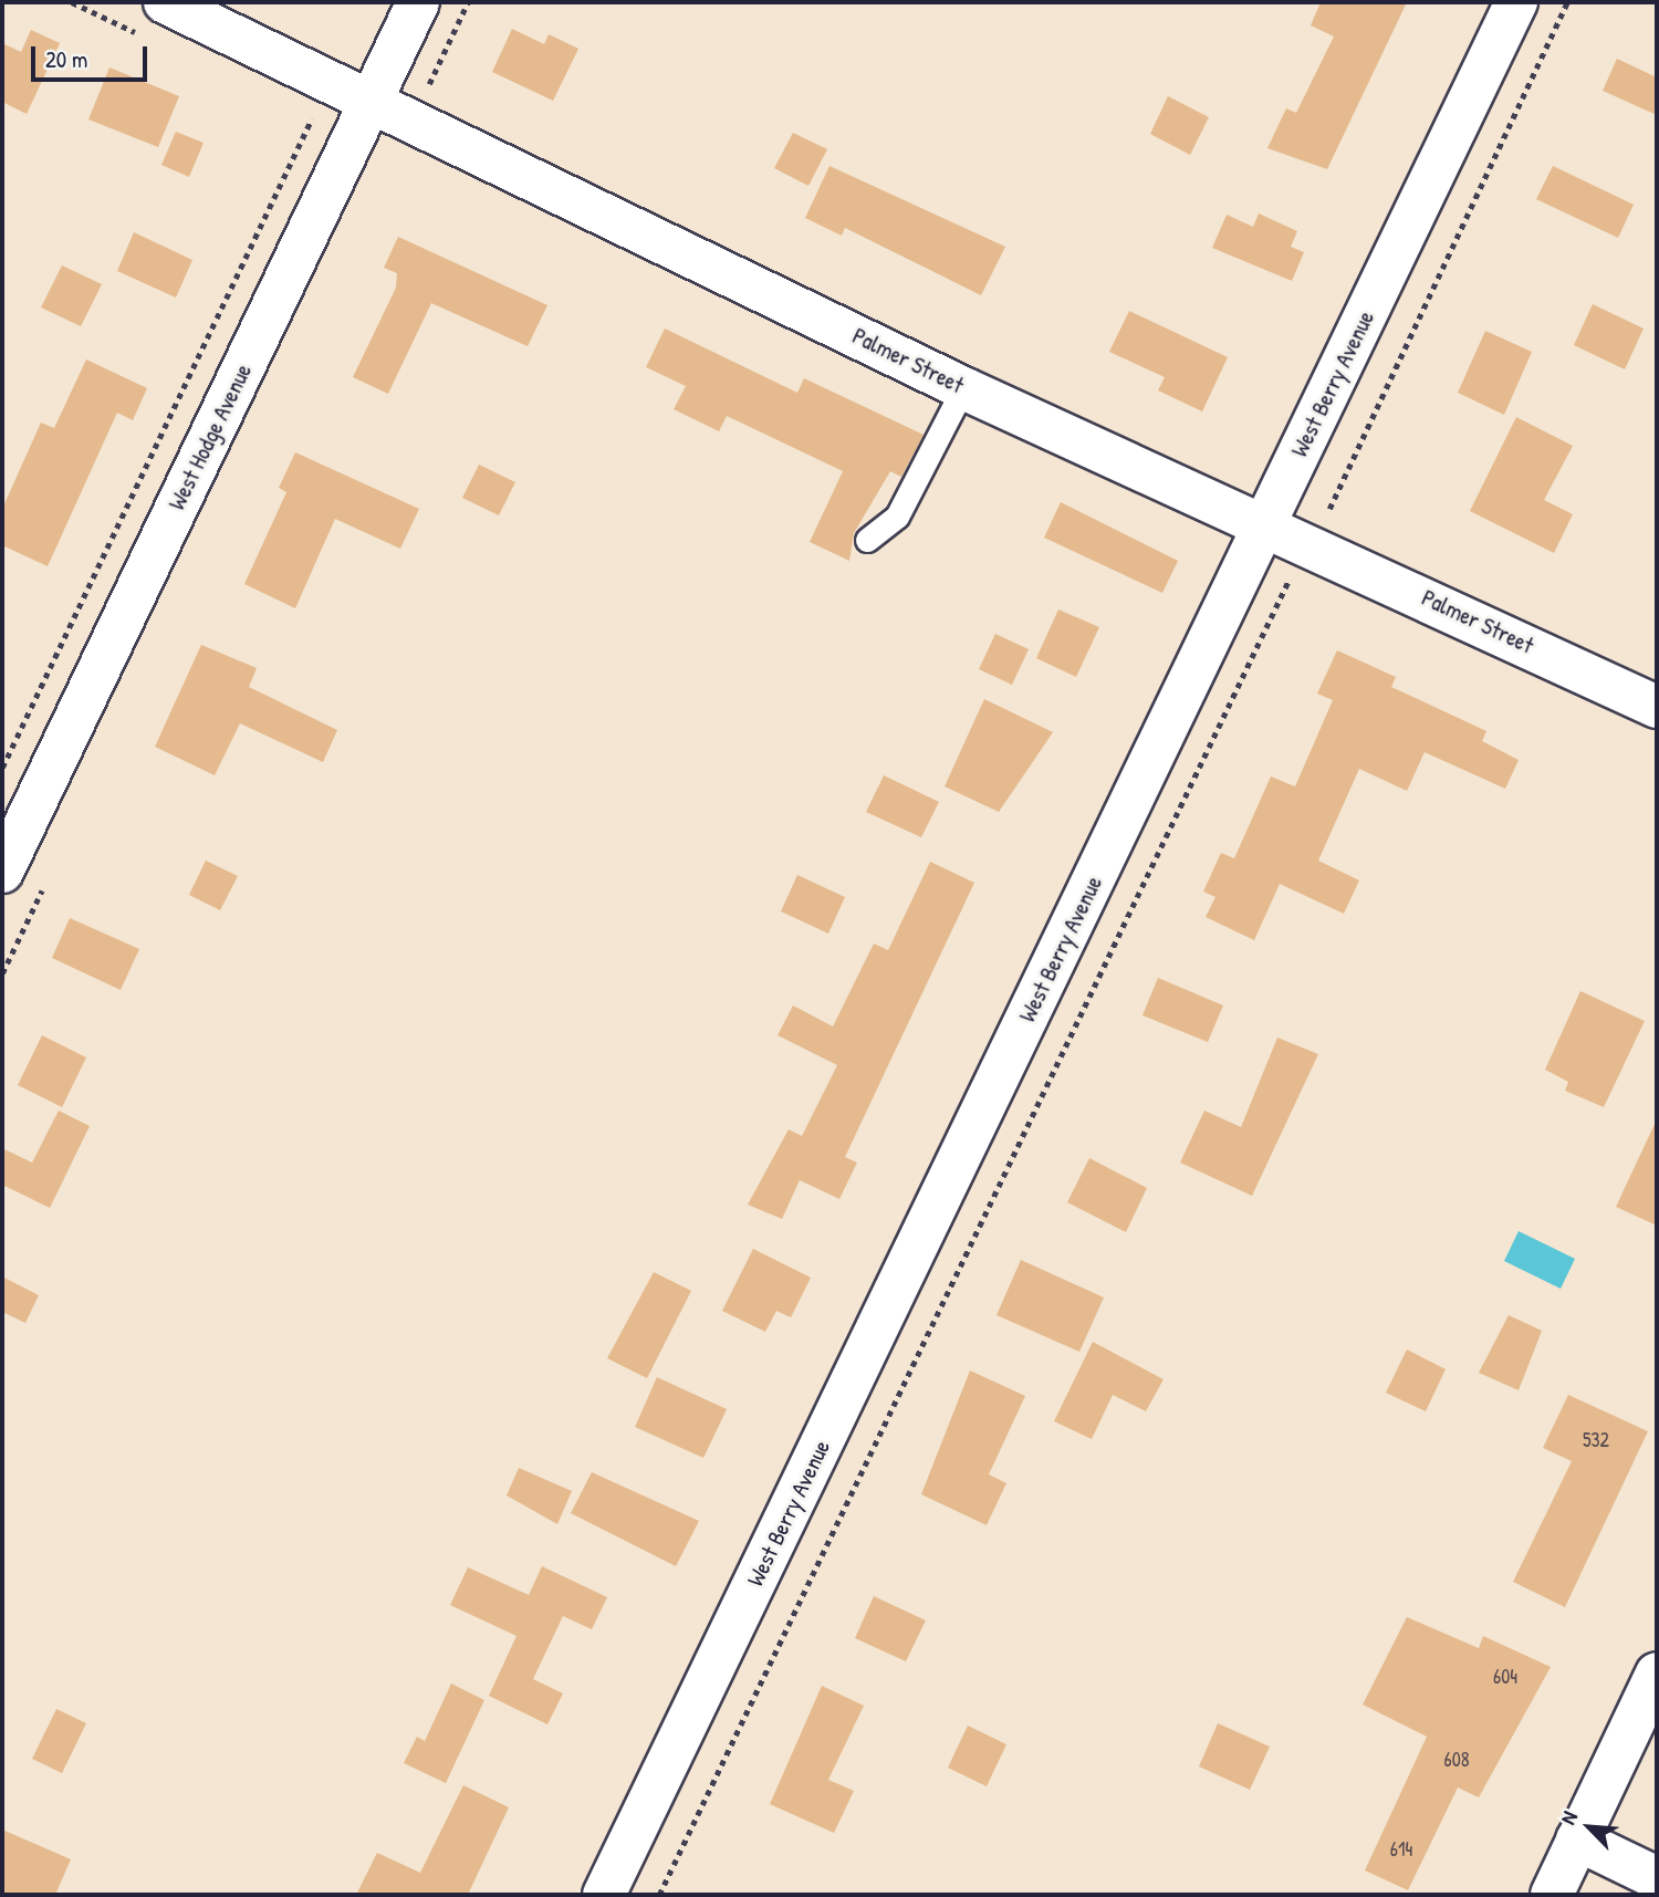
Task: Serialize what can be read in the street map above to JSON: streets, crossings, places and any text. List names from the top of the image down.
{
  "streets": {
    "street": ["Palmer Street", "West Berry Avenue", "West Hodge Avenue"]
  },
  "crossings": [
    ["Palmer Street", "West Berry Avenue"],
    ["Palmer Street", "West Hodge Avenue"]
  ],
  "house_numbers": [
    "532",
    "604",
    "608",
    "614"
  ],
  "scale_bar": "20 m",
  "north": "top left"
}
